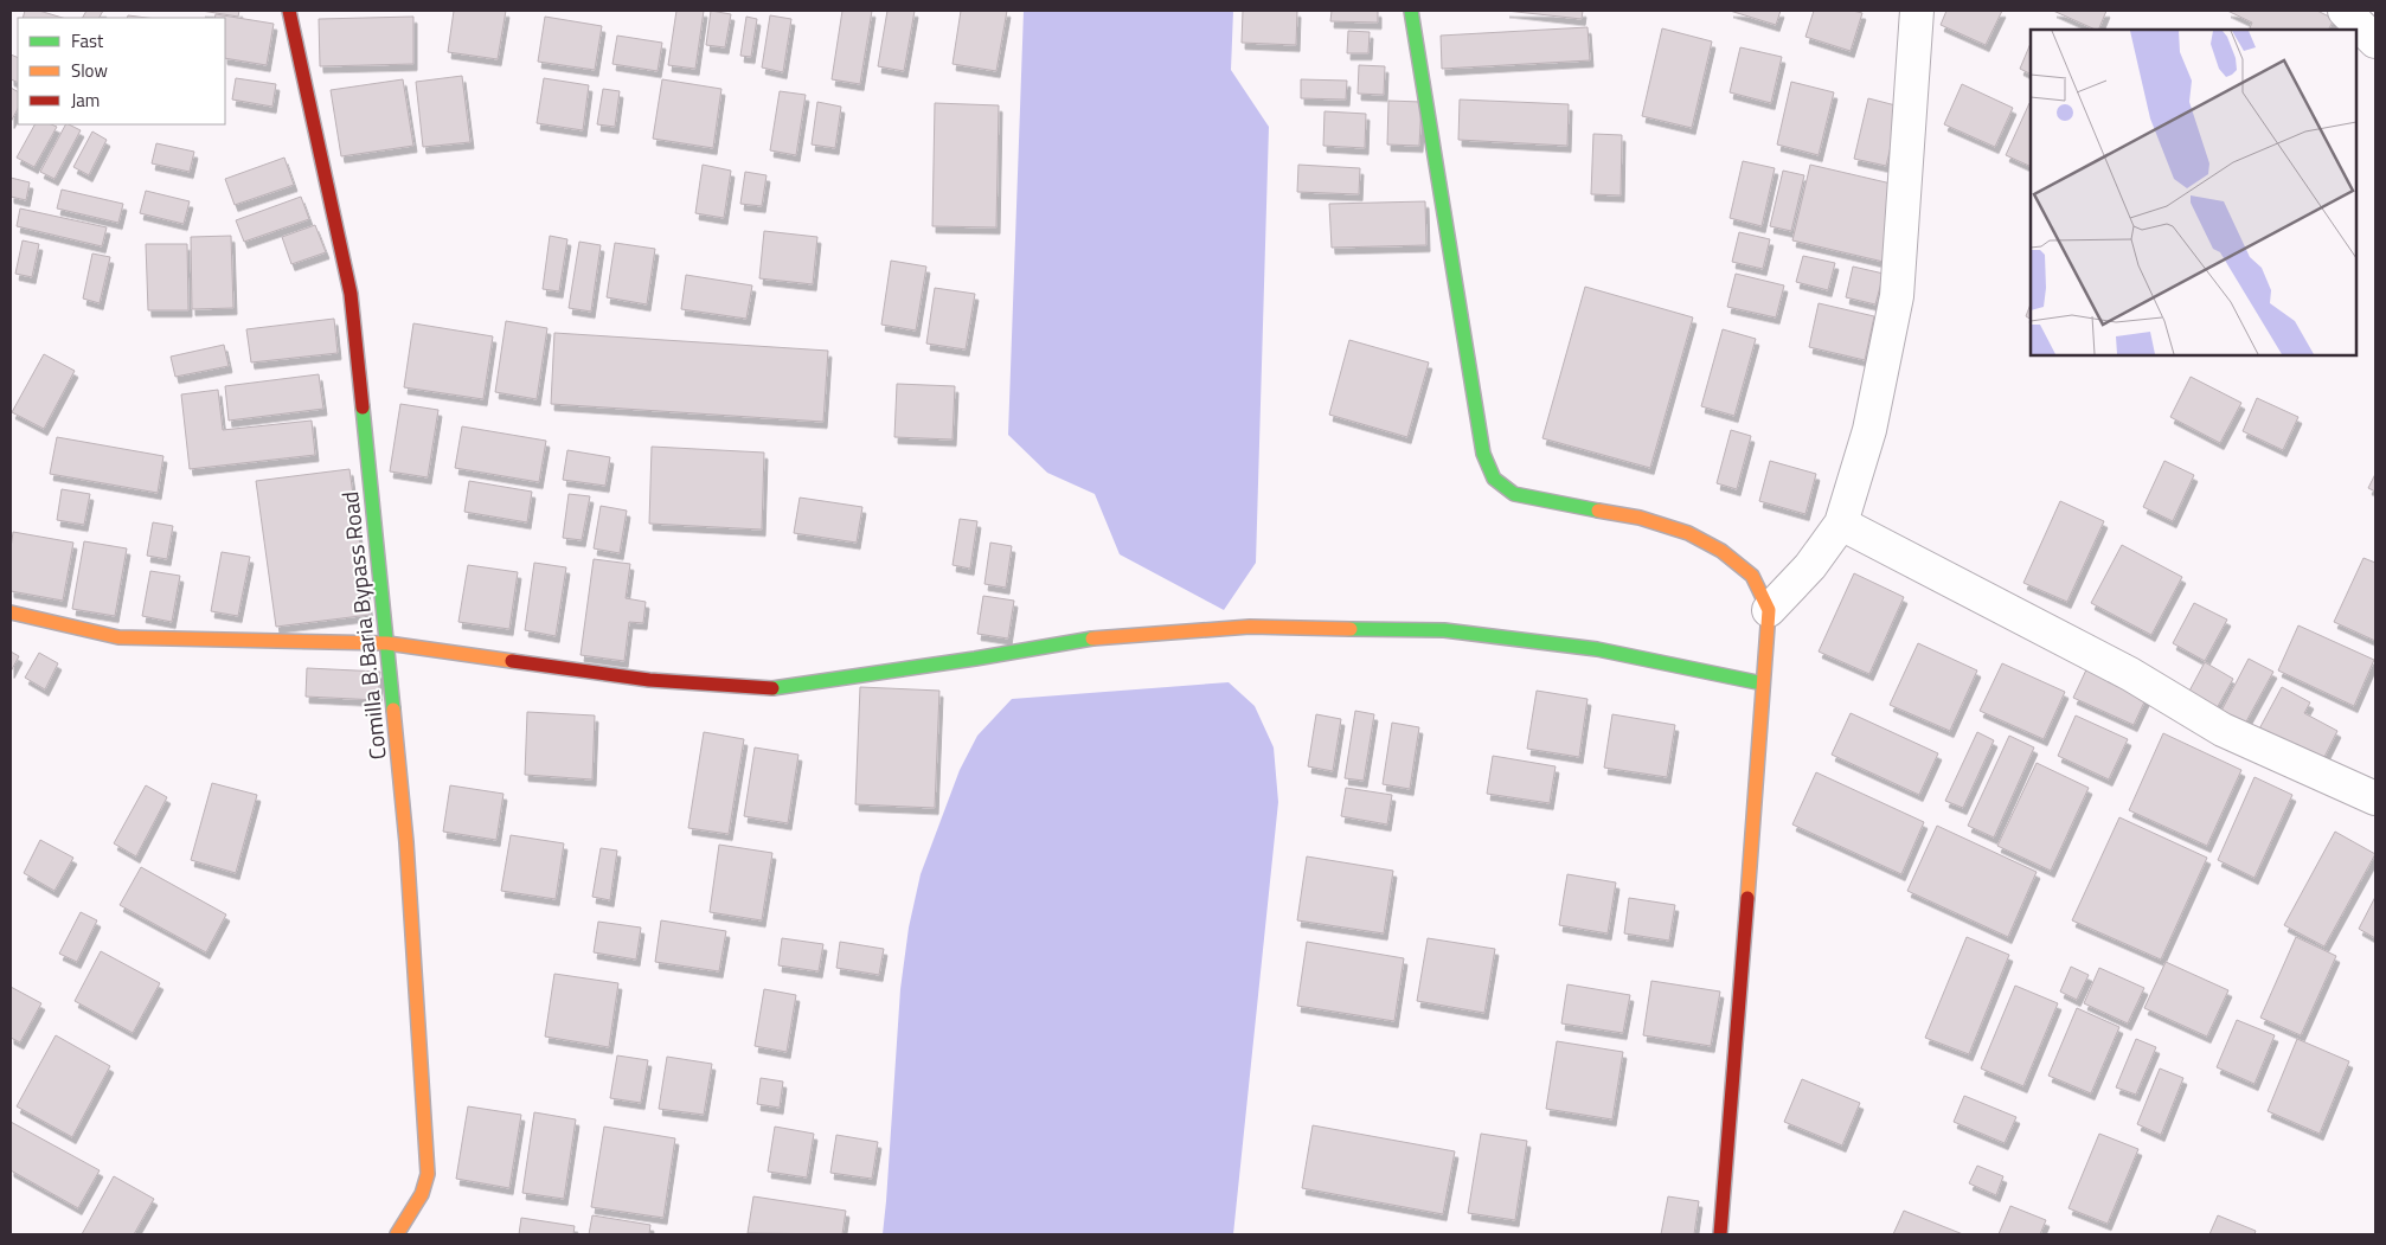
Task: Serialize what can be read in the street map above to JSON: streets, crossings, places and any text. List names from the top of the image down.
{
  "streets": {
    "street": ["Comilla B.Baria Bypass Road"]
  },
  "legend": ["Fast", "Slow", "Jam"]
}
